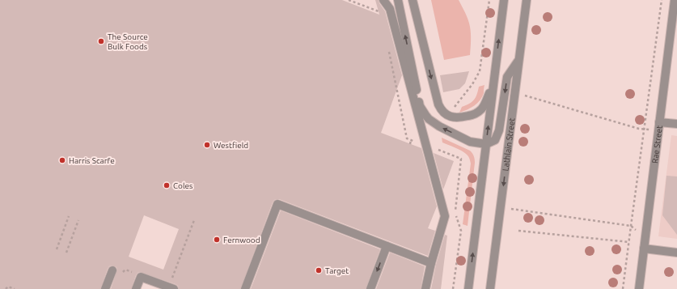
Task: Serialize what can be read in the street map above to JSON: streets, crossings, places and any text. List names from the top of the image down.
{
  "streets": {
    "street": ["Lathlain Street", "Rae Street"]
  },
  "places": [
    "The Source Bulk Foods",
    "Westfield",
    "Harris Scarfe",
    "Coles",
    "Fernwood",
    "Target"
  ]
}
